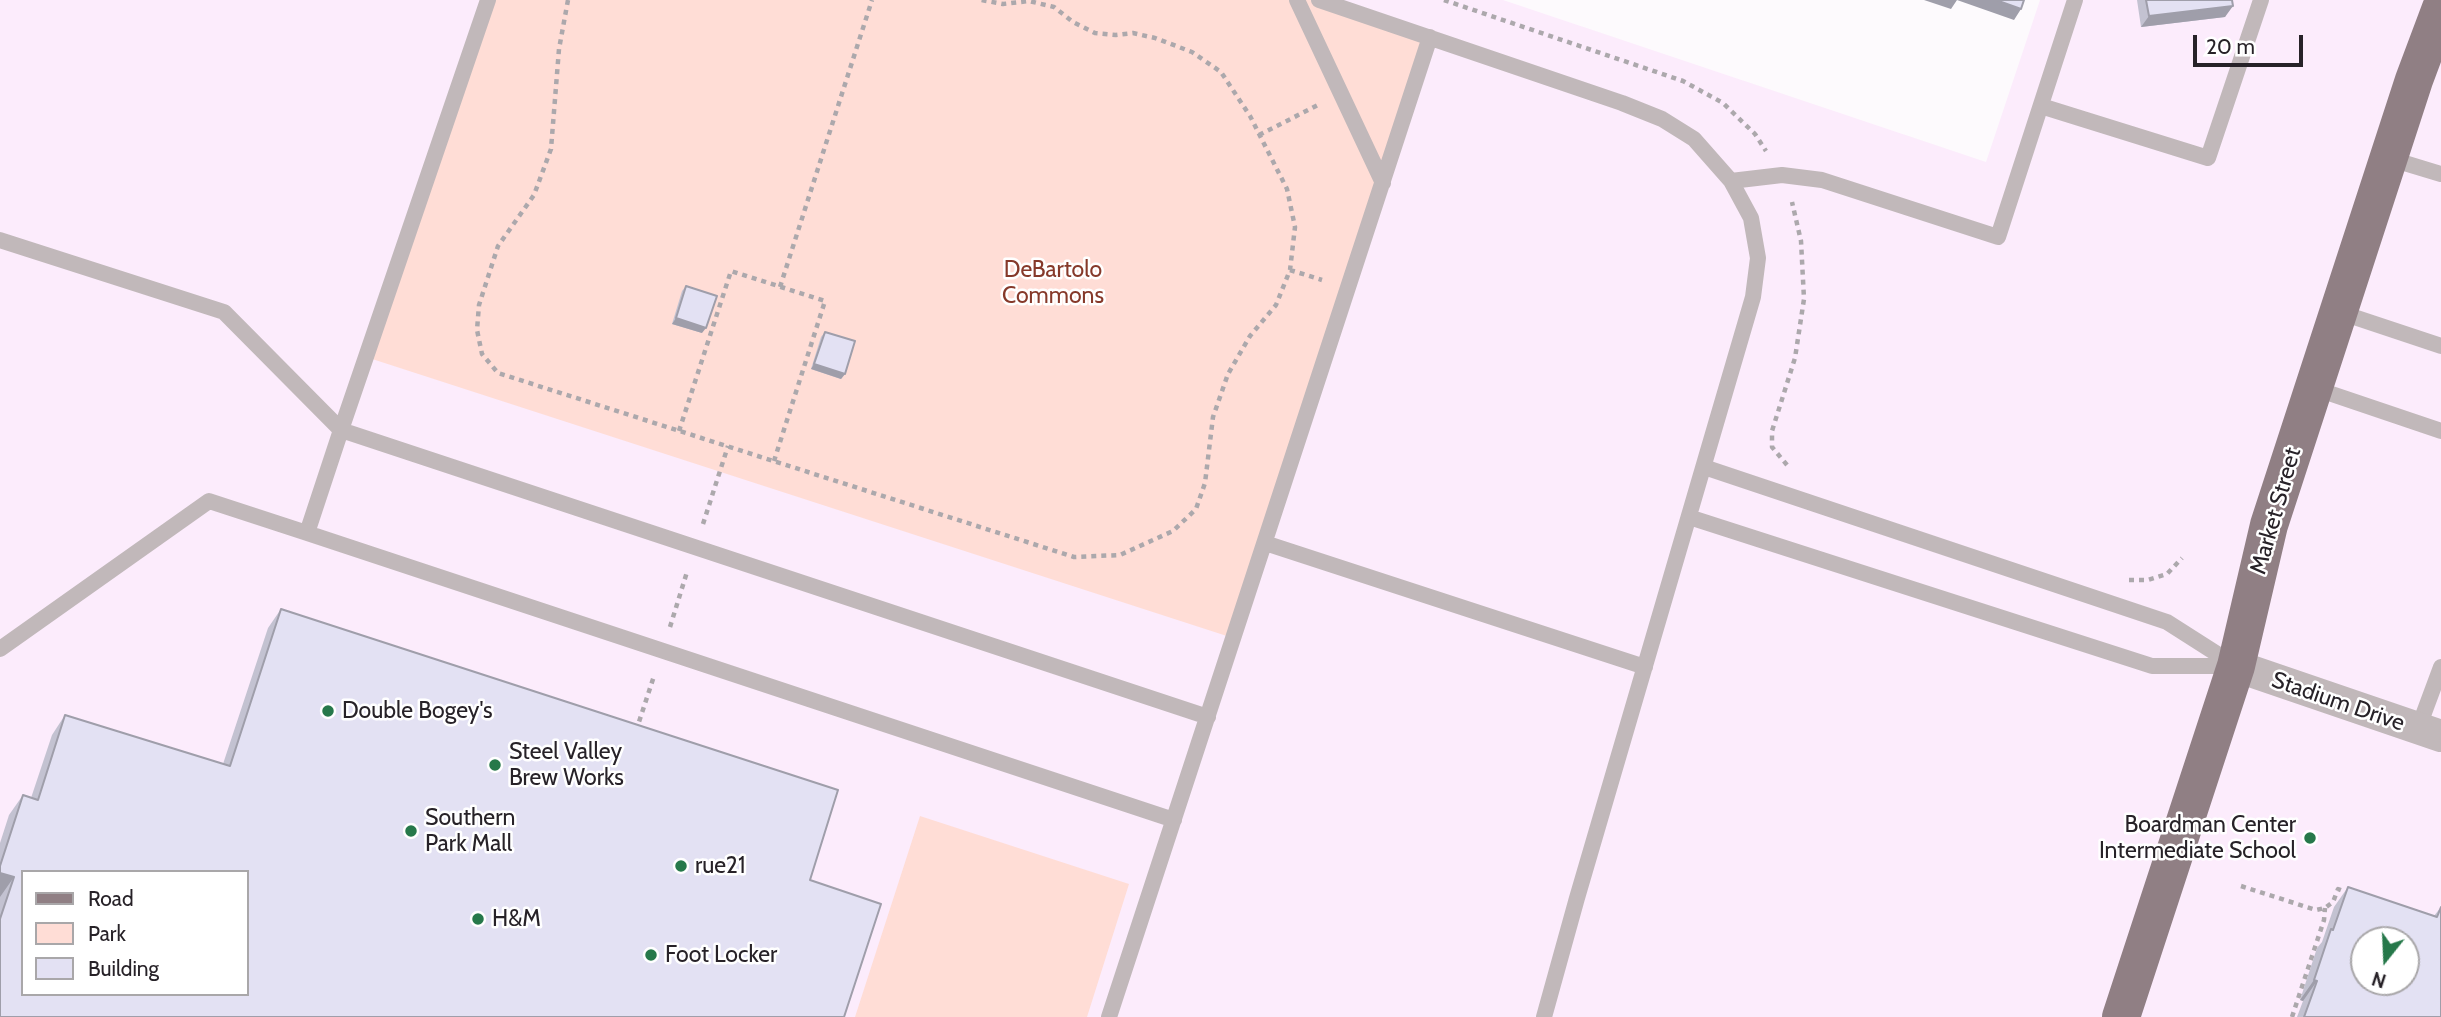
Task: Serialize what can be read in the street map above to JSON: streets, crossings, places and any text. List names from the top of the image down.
{
  "streets": {
    "main road": ["Market Street"],
    "street": ["Stadium Drive"]
  },
  "crossings": [
    ["Market Street", "Stadium Drive"]
  ],
  "parks": ["DeBartolo Commons"],
  "places": [
    "Double Bogey's",
    "Steel Valley Brew Works",
    "Southern Park Mall",
    "Boardman Center Intermediate School",
    "rue21",
    "H&M",
    "Foot Locker"
  ],
  "legend": ["Road", "Park", "Building"],
  "scale_bar": "20 m",
  "north": "bottom"
}
